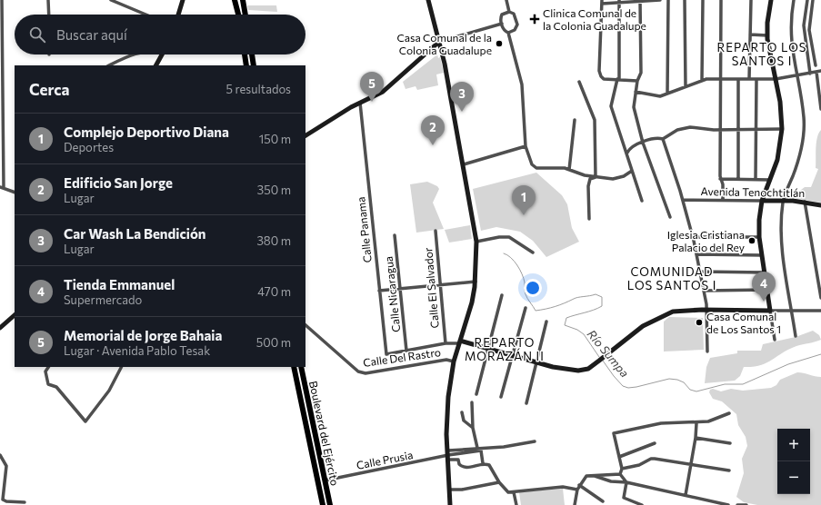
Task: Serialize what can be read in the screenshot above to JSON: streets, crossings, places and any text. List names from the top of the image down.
{
  "streets": {
    "highway": ["Boulevard del Ejército"],
    "street": [
      "Avenida Tenochtitlán",
      "Calle Panama",
      "Calle El Salvador",
      "Calle Nicaragua",
      "Calle Del Rastro",
      "Calle Prusia"
    ]
  },
  "crossings": [
    ["Calle Panama", "Calle Nicaragua"],
    ["Boulevard del Ejército", "Calle Prusia"]
  ],
  "districts": ["REPARTO LOS SANTOS I", "COMUNIDAD LOS SANTOS I", "REPARTO MORAZÁN II"],
  "water": ["Río Sumpa"],
  "places": {
    "health": ["Clinica Comunal de la Colonia Guadalupe"],
    "other": ["Casa Comunal de la Colonia Guadalupe", "Iglesia Cristiana Palacio del Rey", "Casa Comunal de Los Santos 1"]
  },
  "page": {
    "search": "Buscar aquí",
    "heading": ["Cerca", "5 resultados"],
    "pins": [
      "5",
      "3",
      "2",
      "1",
      "4"
    ],
    "list": [
      {
        "mark": "1",
        "name": "Complejo Deportivo Diana",
        "note": "Deportes",
        "value": "150 m"
      },
      {
        "mark": "2",
        "name": "Edificio San Jorge",
        "note": "Lugar",
        "value": "350 m"
      },
      {
        "mark": "3",
        "name": "Car Wash La Bendición",
        "note": "Lugar",
        "value": "380 m"
      },
      {
        "mark": "4",
        "name": "Tienda Emmanuel",
        "note": "Supermercado",
        "value": "470 m"
      },
      {
        "mark": "5",
        "name": "Memorial de Jorge Bahaia",
        "note": "Lugar · Avenida Pablo Tesak",
        "value": "500 m"
      }
    ],
    "map_buttons": ["+", "−"]
  }
}
